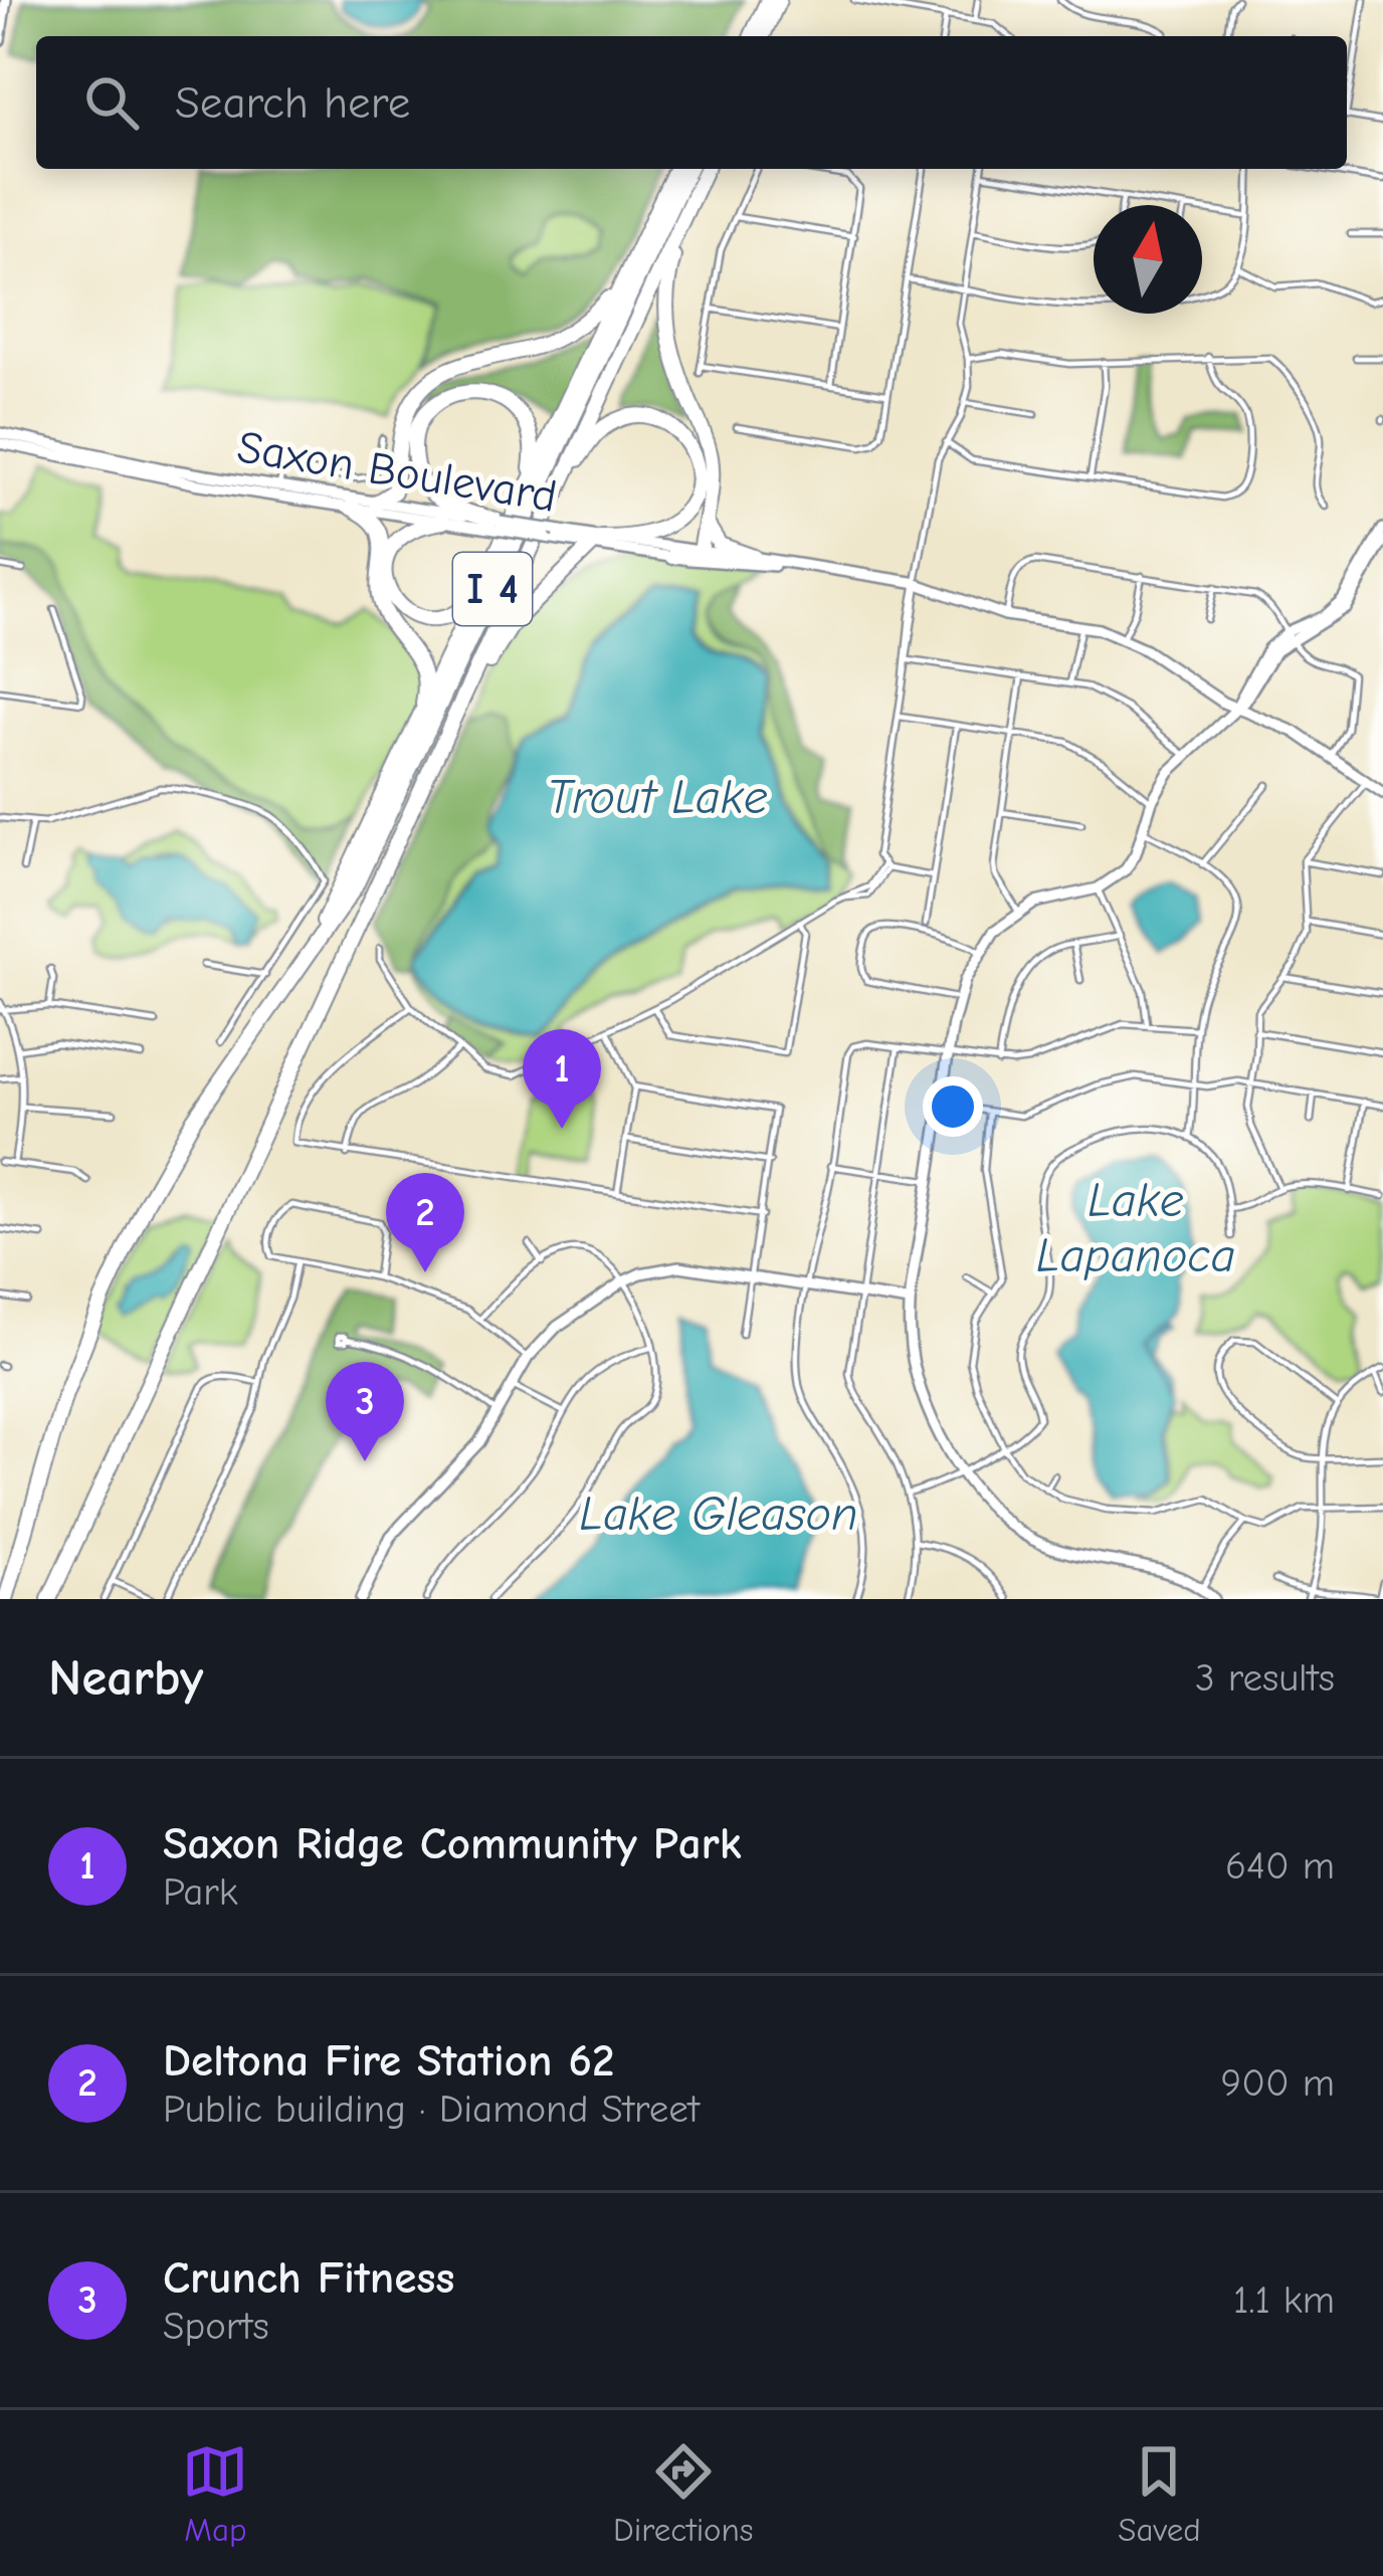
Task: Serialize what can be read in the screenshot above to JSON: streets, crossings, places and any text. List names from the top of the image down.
{
  "streets": {
    "highway": ["I 4"],
    "street": ["Saxon Boulevard"]
  },
  "water": ["Trout Lake", "Lake Lapanoca", "Lake Gleason"],
  "north": "top",
  "page": {
    "search": "Search here",
    "pins": ["1", "2", "3"],
    "heading": ["Nearby", "3 results"],
    "list": [
      {
        "mark": "1",
        "name": "Saxon Ridge Community Park",
        "note": "Park",
        "value": "640 m"
      },
      {
        "mark": "2",
        "name": "Deltona Fire Station 62",
        "note": "Public building · Diamond Street",
        "value": "900 m"
      },
      {
        "mark": "3",
        "name": "Crunch Fitness",
        "note": "Sports",
        "value": "1.1 km"
      }
    ],
    "nav": ["Map", "Directions", "Saved"]
  }
}
